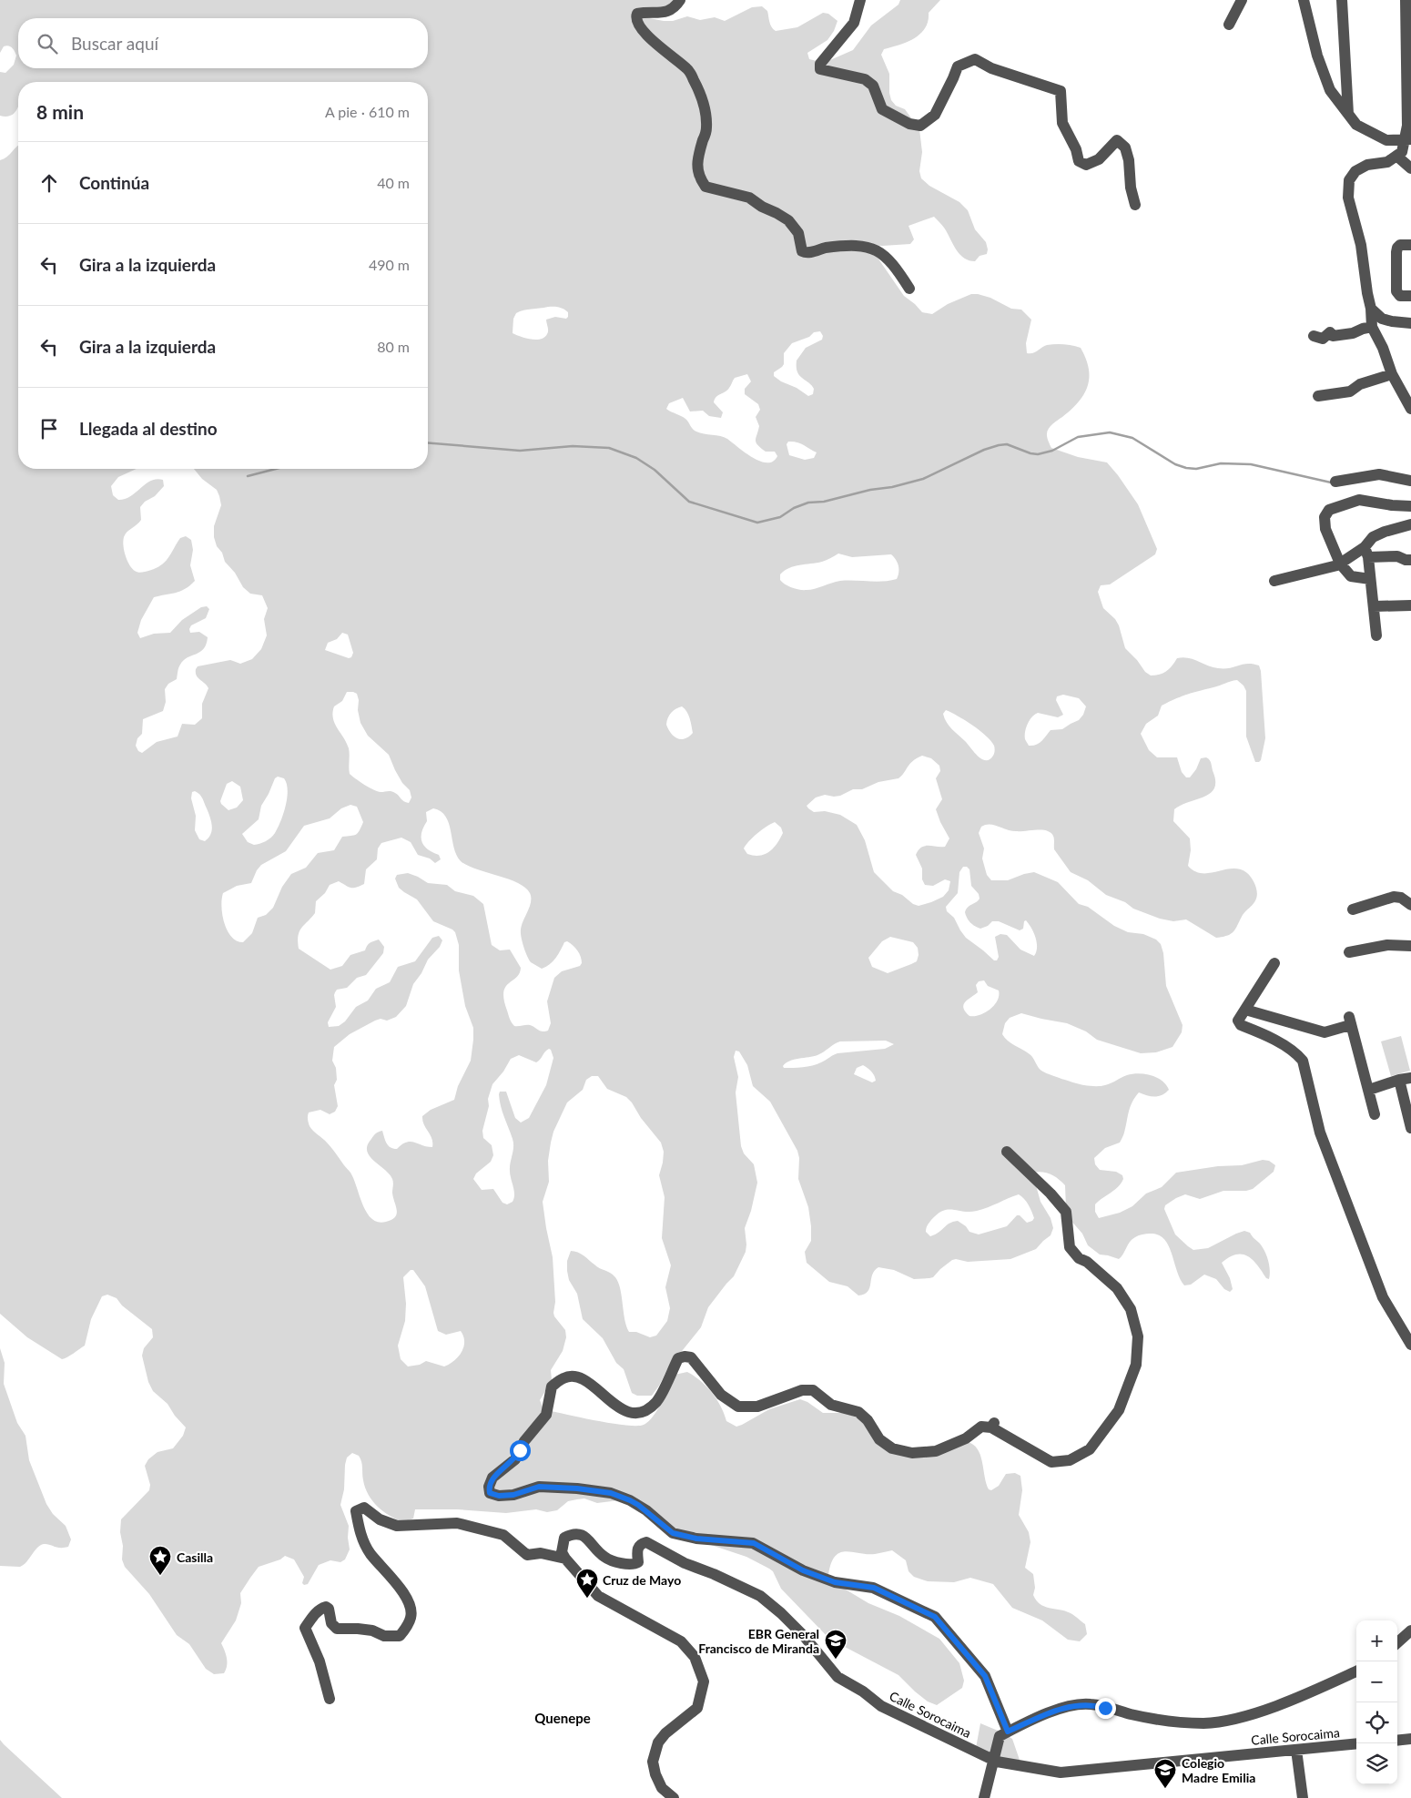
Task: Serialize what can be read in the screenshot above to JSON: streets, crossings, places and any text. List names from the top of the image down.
{
  "streets": {
    "street": ["Calle Sorocaima"]
  },
  "districts": ["Quenepe"],
  "places": {
    "place": ["Casilla", "Cruz de Mayo"],
    "school or university": ["EBR General Francisco de Miranda", "Colegio Madre Emilia"]
  },
  "page": {
    "search": "Buscar aquí",
    "heading": ["8 min", "A pie · 610 m"],
    "list": [
      ["Continúa", "40 m"],
      ["Gira a la izquierda", "490 m"],
      ["Gira a la izquierda", "80 m"],
      "Llegada al destino"
    ],
    "map_buttons": ["+", "−"]
  }
}
